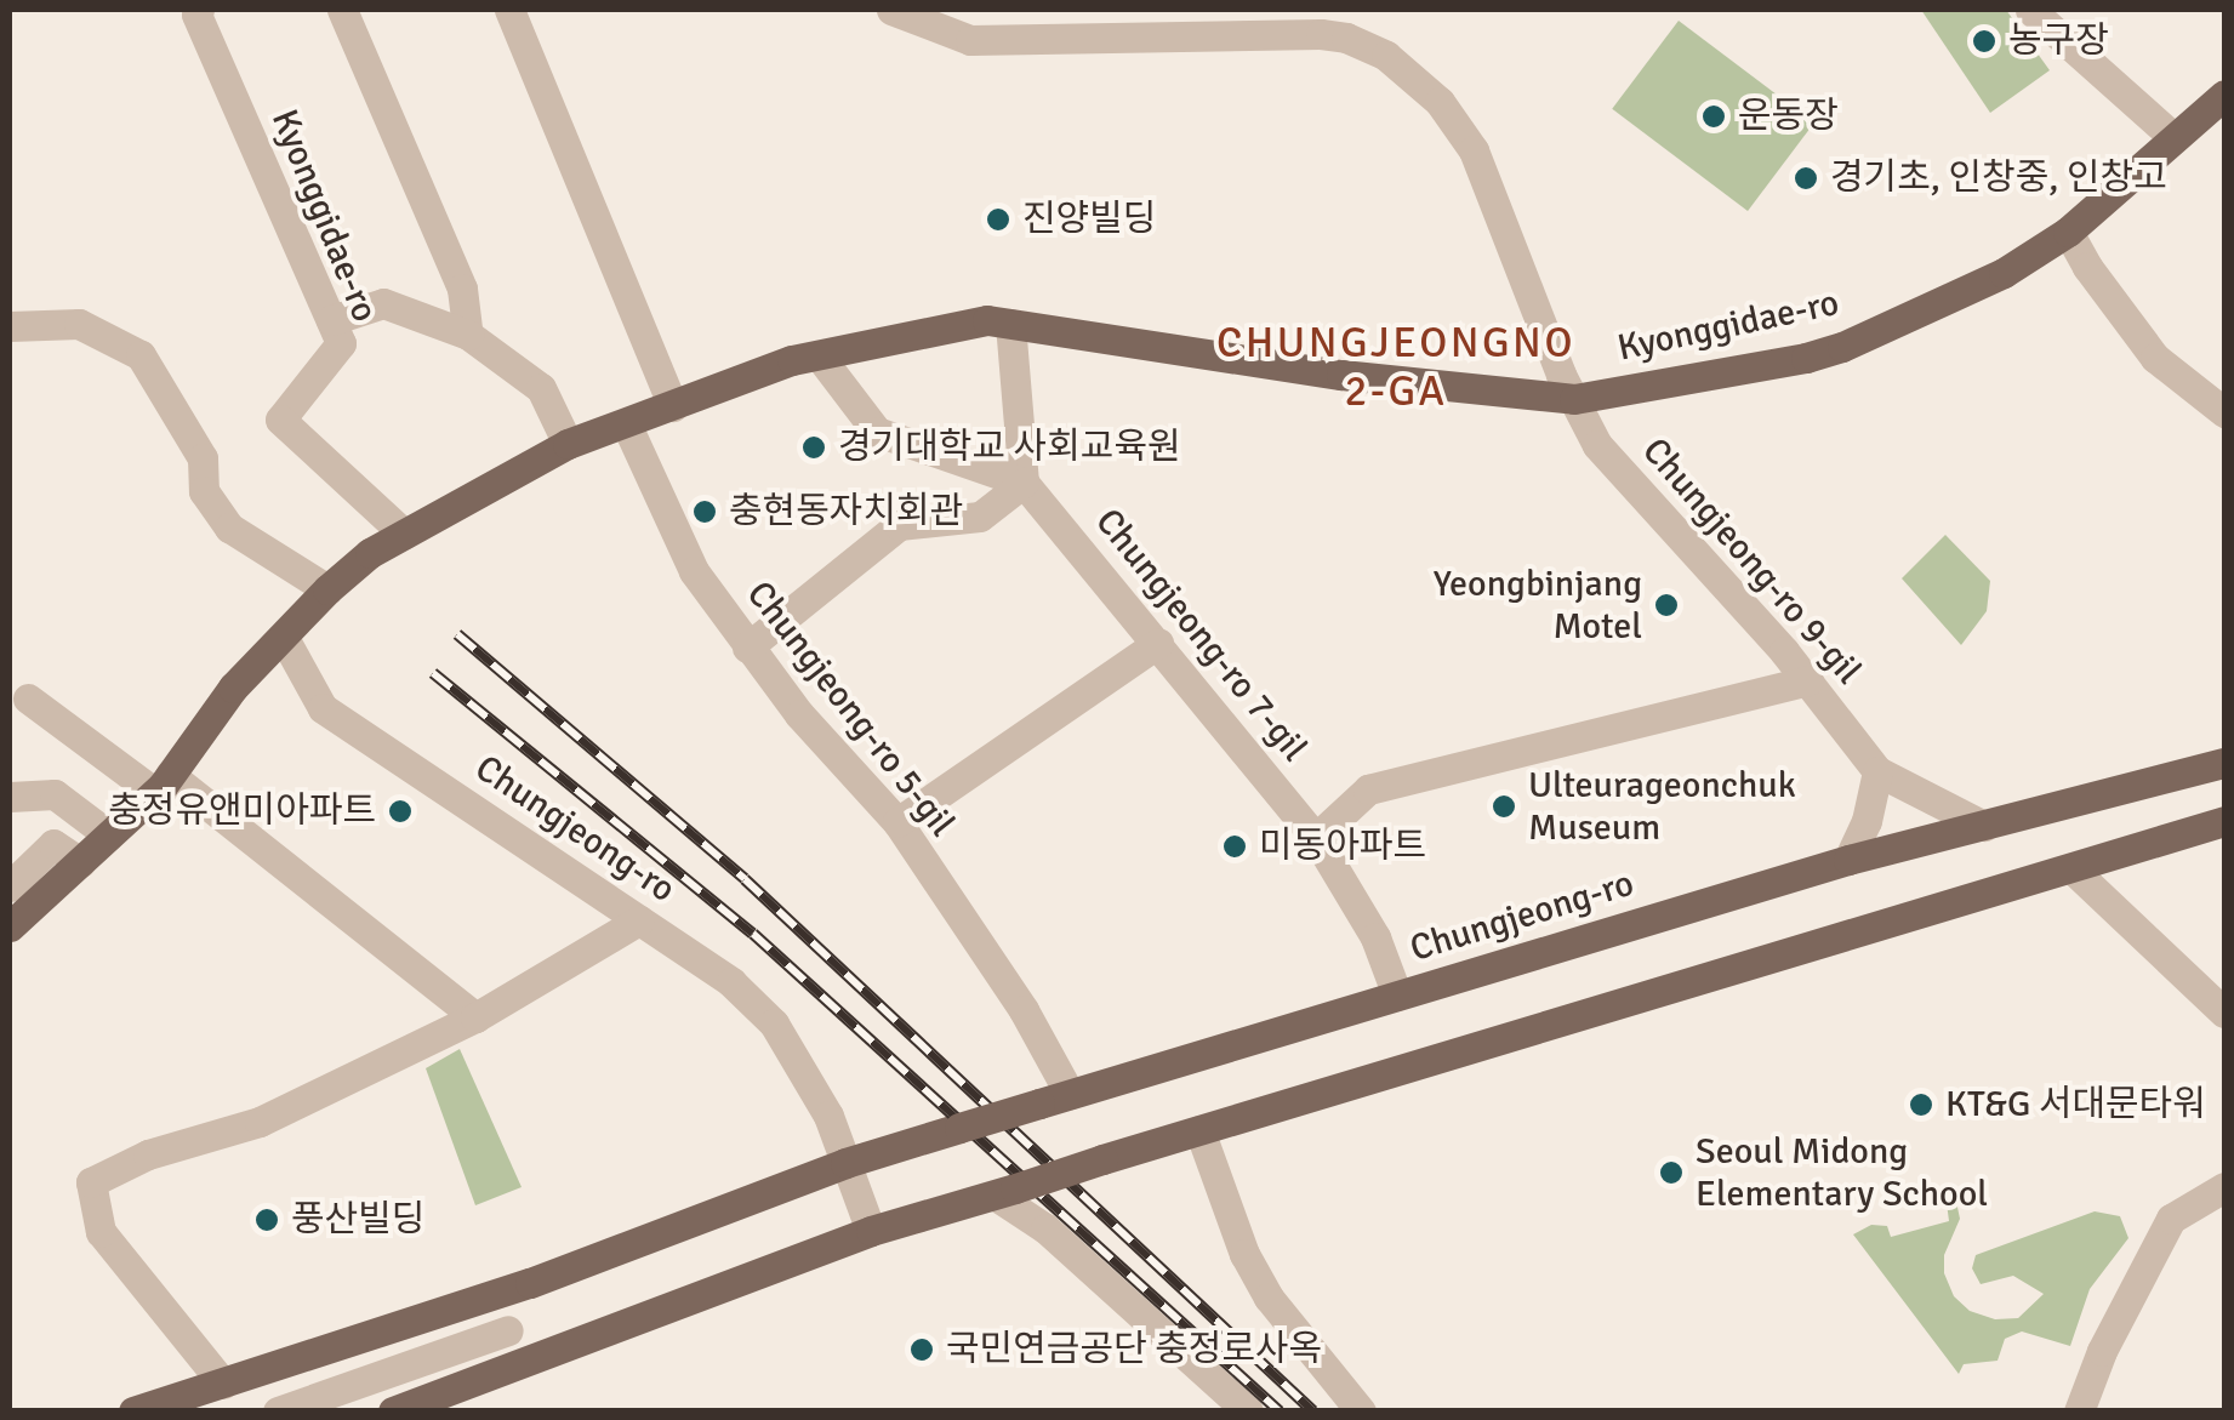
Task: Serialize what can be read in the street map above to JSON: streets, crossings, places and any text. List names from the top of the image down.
{
  "streets": {
    "main road": ["Kyonggidae-ro", "Chungjeong-ro"],
    "street": ["Chungjeong-ro 9-gil", "Chungjeong-ro 7-gil", "Chungjeong-ro 5-gil"]
  },
  "crossings": [
    ["Kyonggidae-ro", "Chungjeong-ro 9-gil"],
    ["Kyonggidae-ro", "Chungjeong-ro 5-gil"],
    ["Kyonggidae-ro", "Chungjeong-ro"],
    ["Chungjeong-ro 7-gil", "Chungjeong-ro"],
    ["Chungjeong-ro 5-gil", "Chungjeong-ro"]
  ],
  "districts": ["CHUNGJEONGNO 2-GA"],
  "places": [
    "농구장",
    "운동장",
    "경기초, 인창중, 인창고",
    "진양빌딩",
    "경기대학교 사회교육원",
    "충현동자치회관",
    "Yeongbinjang Motel",
    "Ulteurageonchuk Museum",
    "충정유앤미아파트",
    "미동아파트",
    "KT&G 서대문타워",
    "Seoul Midong Elementary School",
    "풍산빌딩",
    "국민연금공단 충정로사옥"
  ]
}
